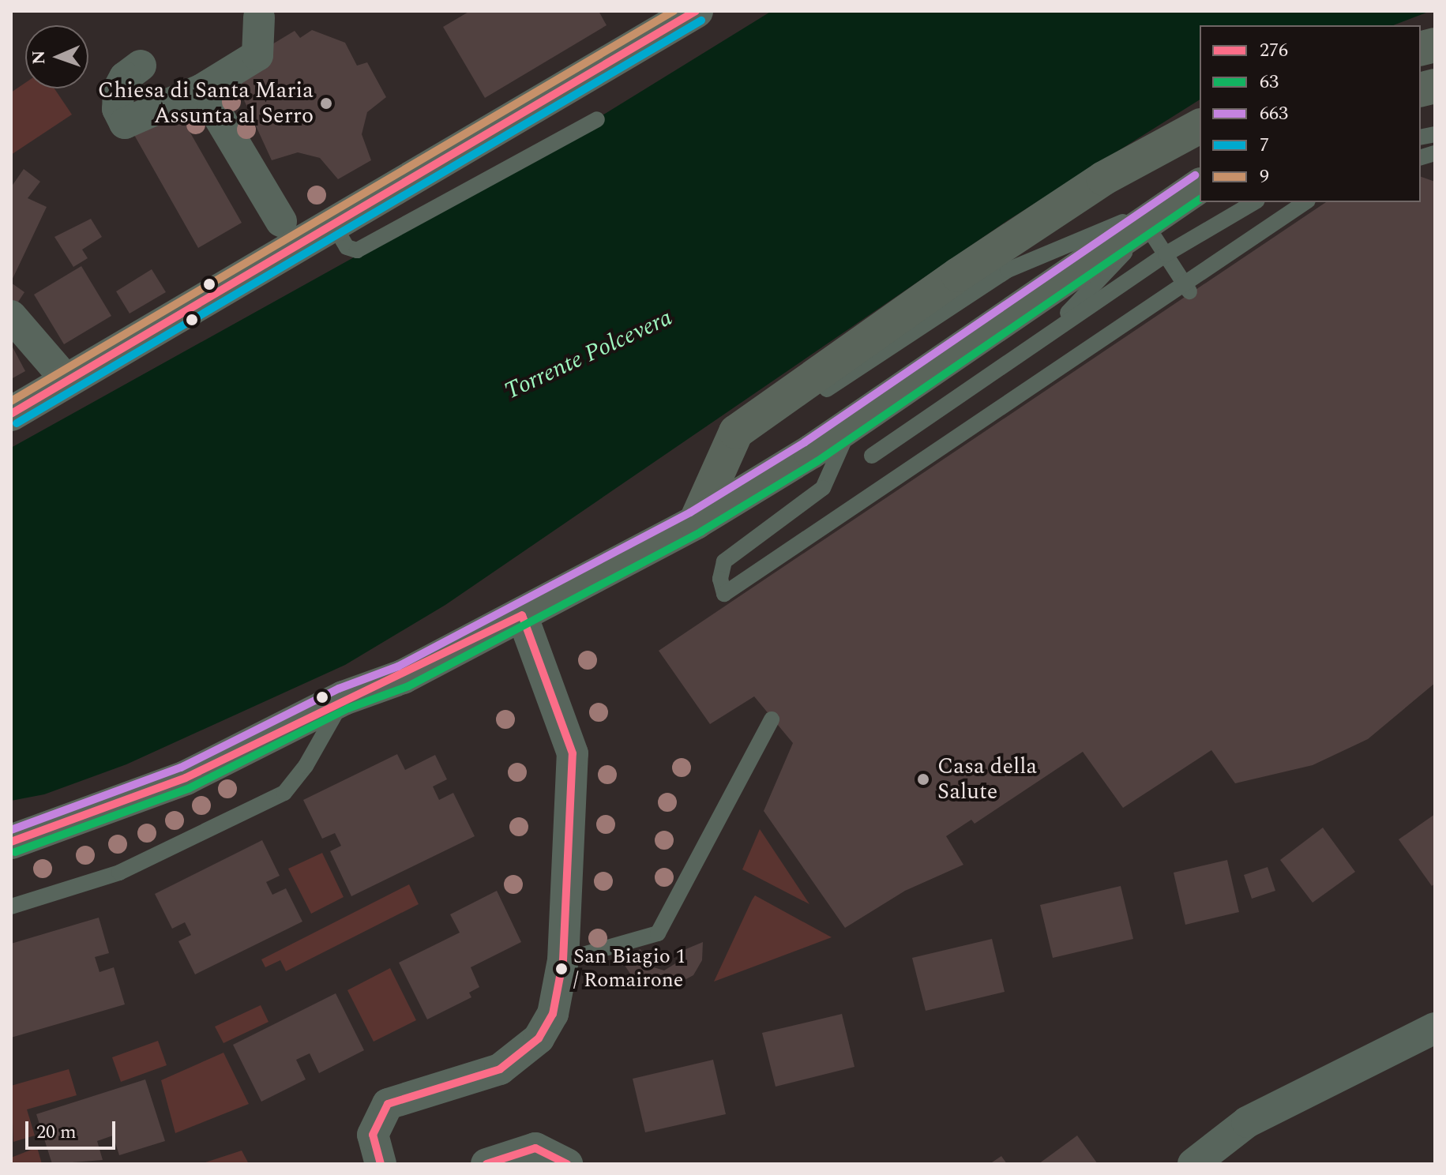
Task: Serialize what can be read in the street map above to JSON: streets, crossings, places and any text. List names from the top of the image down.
{
  "water": ["Torrente Polcevera"],
  "places": ["Chiesa di Santa Maria Assunta al Serro", "Casa della Salute", "San Biagio 1 / Romairone"],
  "lines": [
    "transit line 276",
    "transit line 9",
    "transit line 7",
    "transit line 663",
    "transit line 63"
  ],
  "legend": [
    "276",
    "63",
    "663",
    "7",
    "9"
  ],
  "scale_bar": "20 m",
  "north": "left"
}
